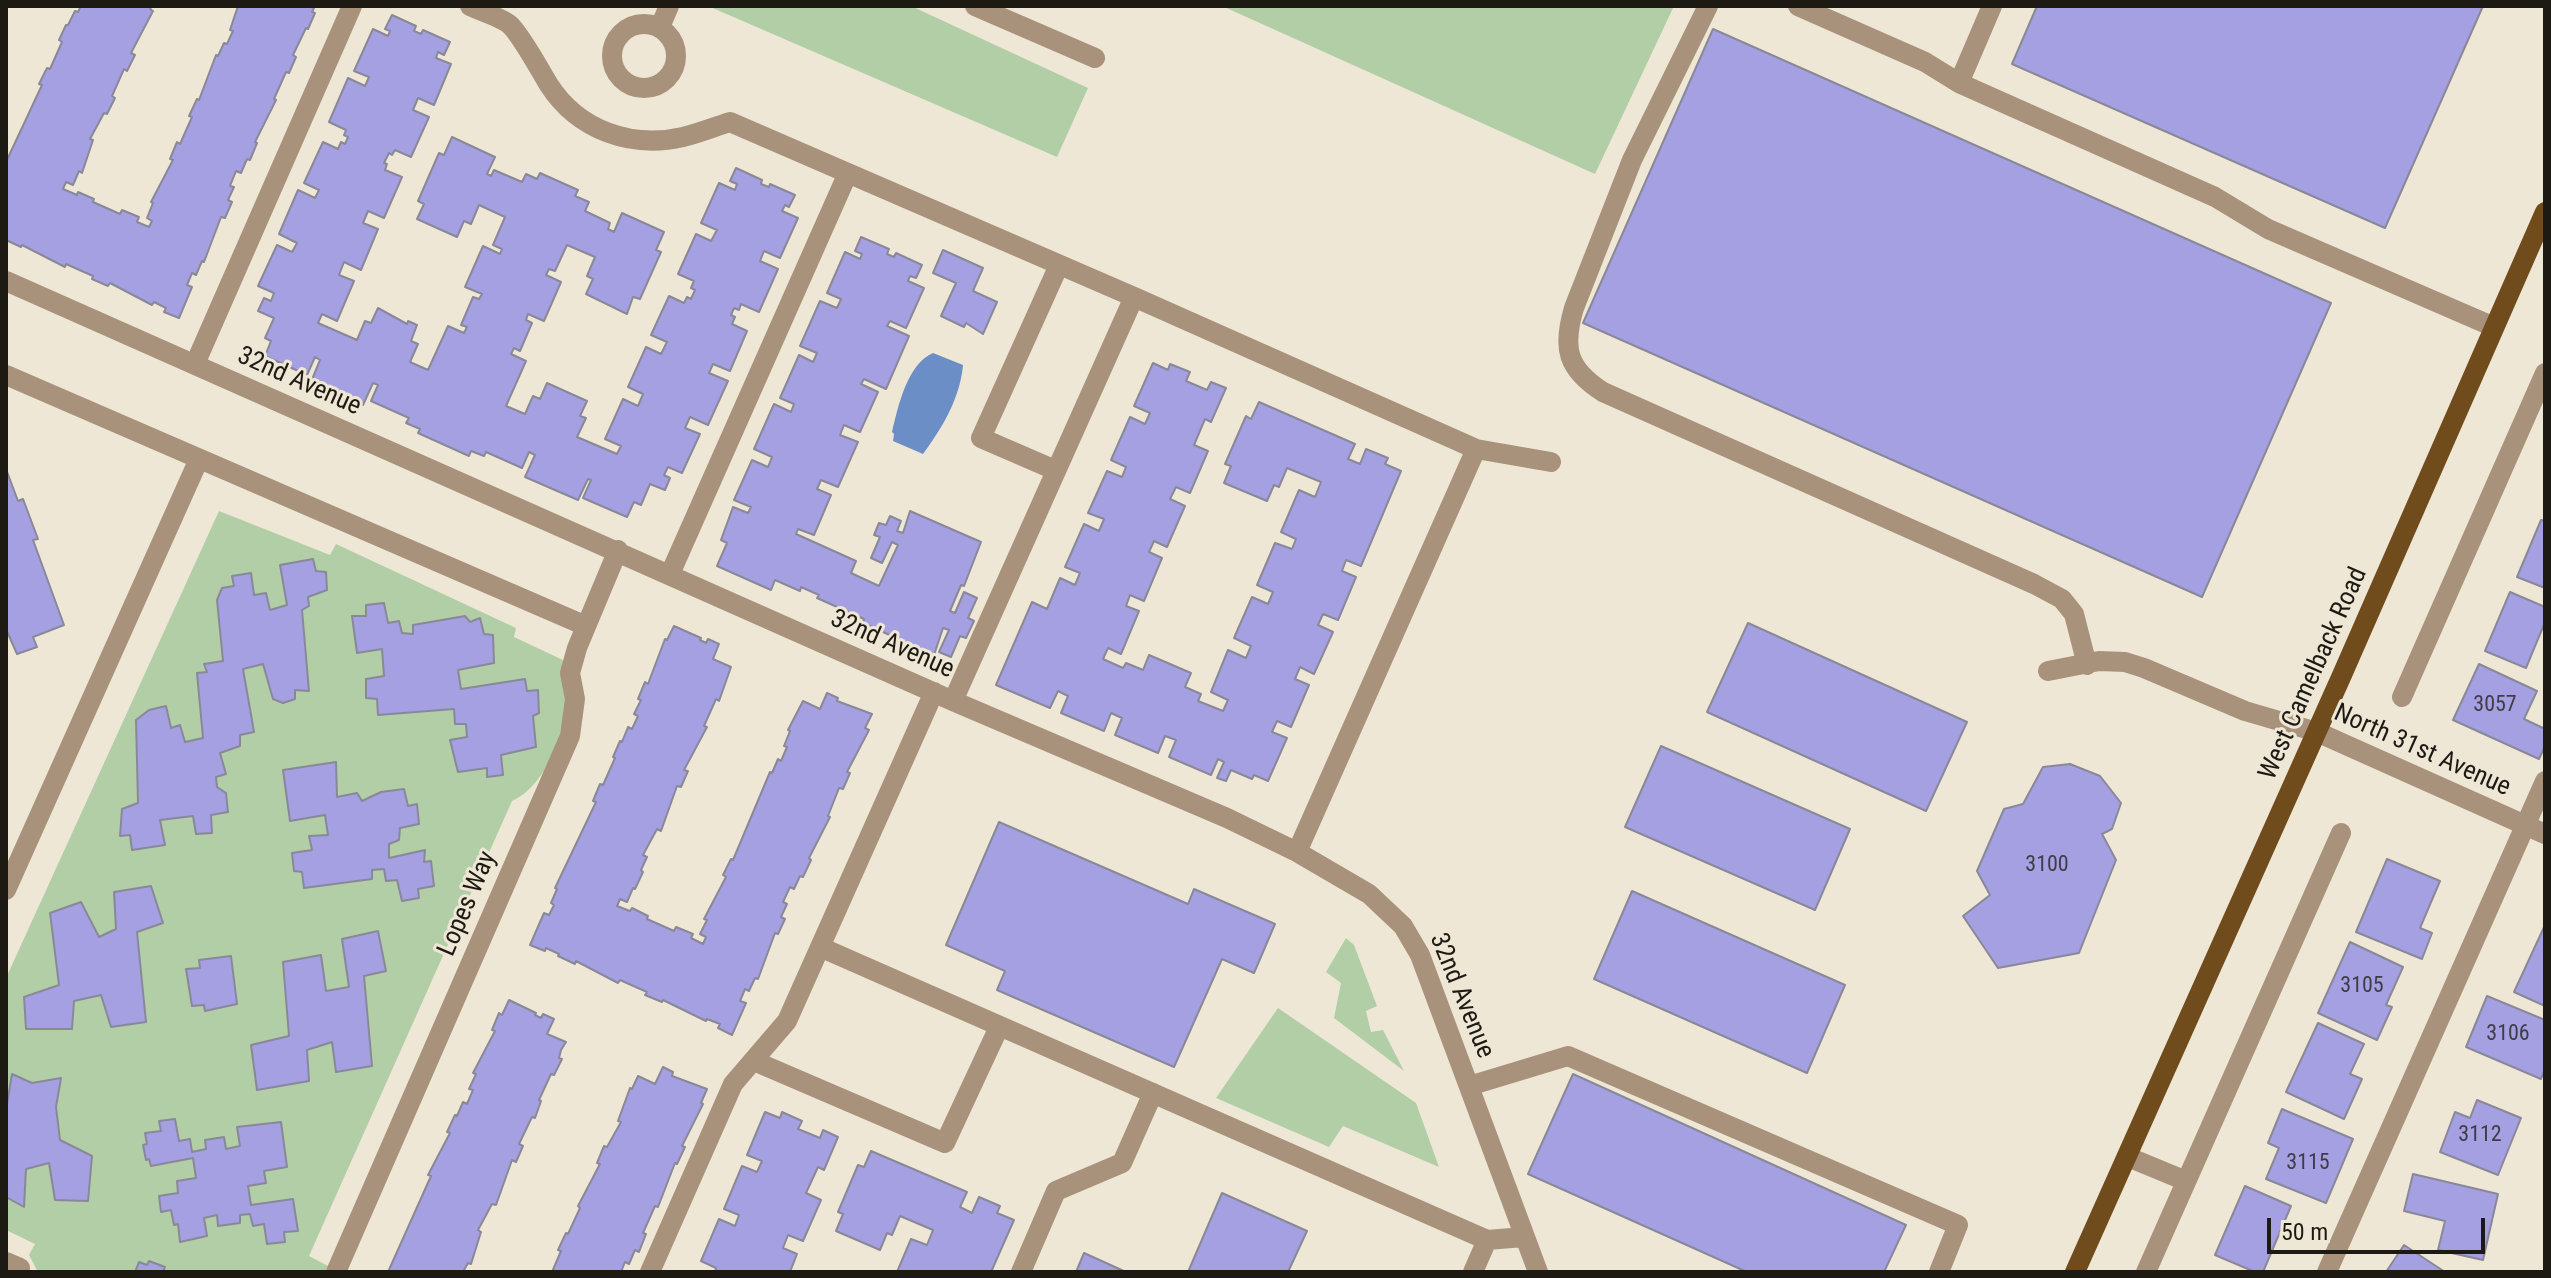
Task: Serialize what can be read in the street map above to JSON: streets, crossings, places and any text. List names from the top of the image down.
{
  "streets": {
    "main road": ["West Camelback Road"],
    "street": ["32nd Avenue", "North 31st Avenue", "Lopes Way"]
  },
  "crossings": [
    ["32nd Avenue", "Lopes Way"],
    ["West Camelback Road", "North 31st Avenue"]
  ],
  "house_numbers": [
    "3057",
    "3100",
    "3105",
    "3106",
    "3112",
    "3115"
  ],
  "scale_bar": "50 m"
}
